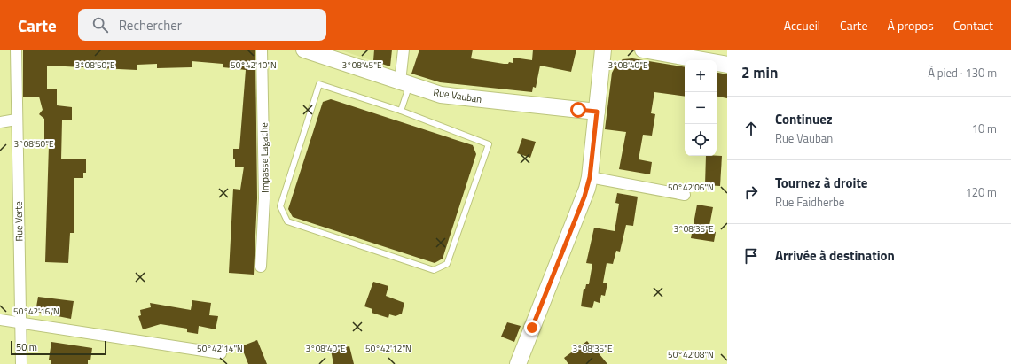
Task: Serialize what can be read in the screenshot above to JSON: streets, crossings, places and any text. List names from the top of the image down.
{
  "streets": {
    "street": ["Rue Vauban", "Impasse Lagache", "Rue Verte"]
  },
  "scale_bar": "50 m",
  "page": {
    "header": "Carte",
    "search": "Rechercher",
    "nav": [
      "Accueil",
      "Carte",
      "À propos",
      "Contact"
    ],
    "heading": ["2 min", "À pied · 130 m"],
    "map_buttons": ["+", "−"],
    "list": [
      ["Continuez", "Rue Vauban", "10 m"],
      ["Tournez à droite", "Rue Faidherbe", "120 m"],
      "Arrivée à destination"
    ],
    "scale": "50 m"
  },
  "coordinates": [
    "3°08'50\"E",
    "50°42'10\"N",
    "3°08'45\"E",
    "3°08'40\"E",
    "50°42'06\"N",
    "3°08'35\"E",
    "50°42'16\"N",
    "50°42'14\"N",
    "50°42'12\"N",
    "50°42'08\"N"
  ]
}
